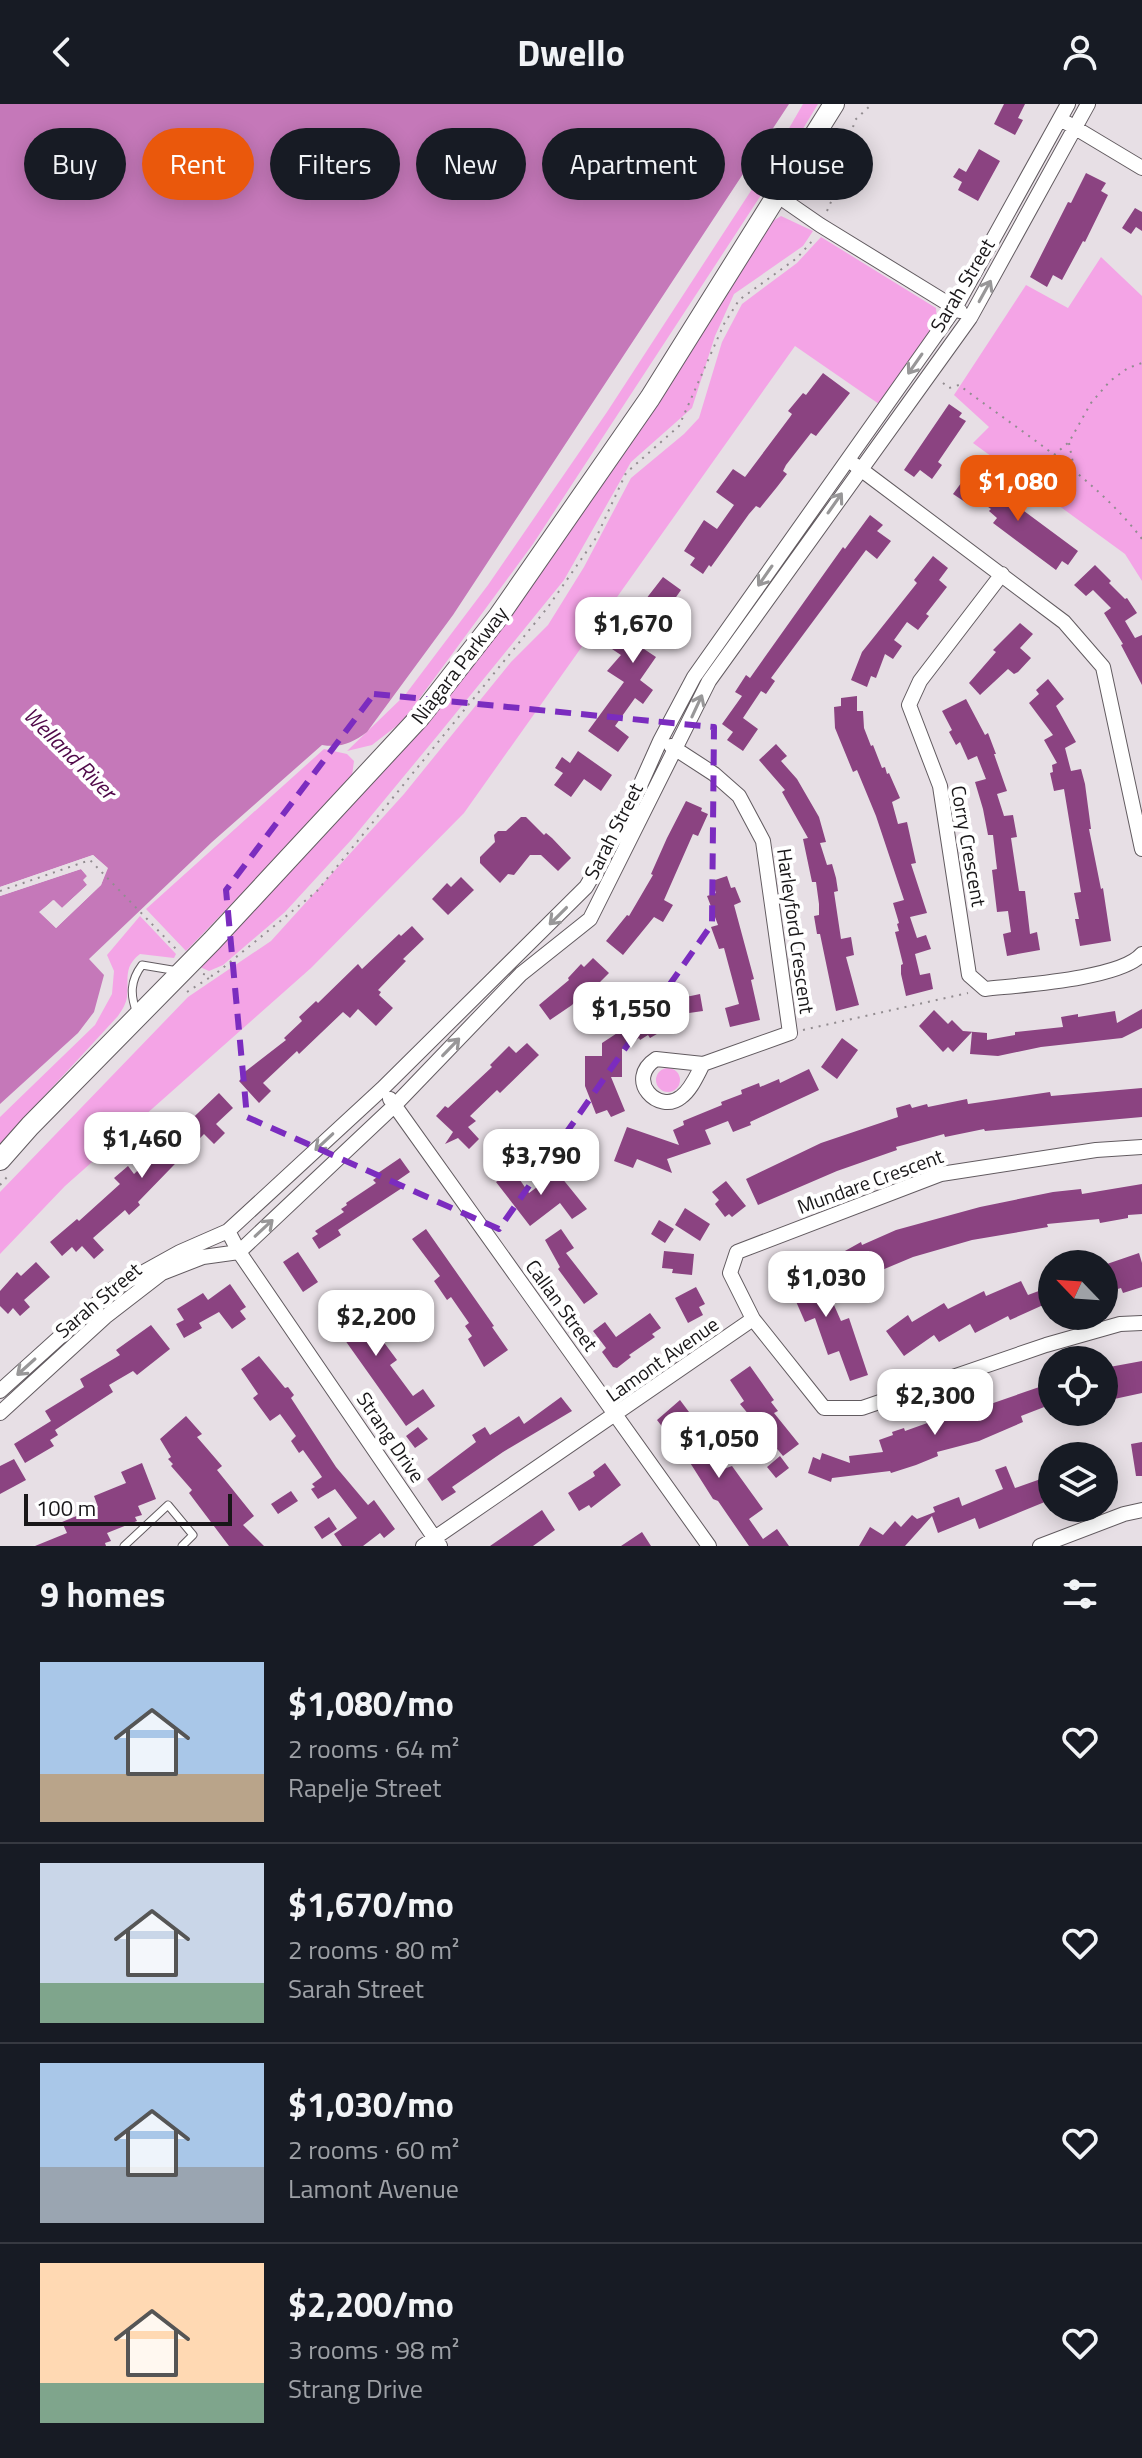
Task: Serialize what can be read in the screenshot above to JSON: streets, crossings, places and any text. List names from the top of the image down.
{
  "streets": {
    "main road": ["Niagara Parkway"],
    "street": [
      "Sarah Street",
      "Corry Crescent",
      "Harleyford Crescent",
      "Mundare Crescent",
      "Callan Street",
      "Lamont Avenue",
      "Strang Drive"
    ]
  },
  "crossings": [
    ["Sarah Street", "Harleyford Crescent"],
    ["Sarah Street", "Callan Street"],
    ["Sarah Street", "Strang Drive"],
    ["Mundare Crescent", "Lamont Avenue"],
    ["Callan Street", "Lamont Avenue"],
    ["Lamont Avenue", "Strang Drive"]
  ],
  "water": ["Welland River"],
  "scale_bar": "100 m",
  "north": "top left",
  "page": {
    "header": "Dwello",
    "chip": [
      "Buy",
      "Rent",
      "Filters",
      "New",
      "Apartment",
      "House"
    ],
    "price": [
      "$1,080",
      "$1,670",
      "$1,550",
      "$1,460",
      "$3,790",
      "$1,030",
      "$2,200",
      "$2,300",
      "$1,050"
    ],
    "scale": "100 m",
    "heading": "9 homes",
    "list": [
      {
        "name": "$1,080/mo",
        "note": "2 rooms · 64 m² · Rapelje Street"
      },
      {
        "name": "$1,670/mo",
        "note": "2 rooms · 80 m² · Sarah Street"
      },
      {
        "name": "$1,030/mo",
        "note": "2 rooms · 60 m² · Lamont Avenue"
      },
      {
        "name": "$2,200/mo",
        "note": "3 rooms · 98 m² · Strang Drive"
      }
    ]
  }
}
